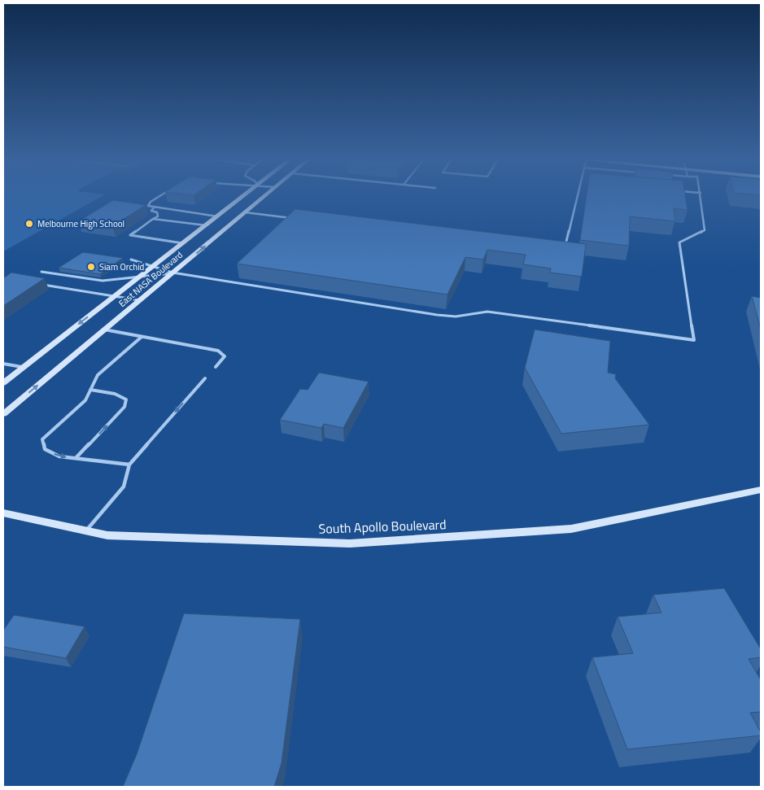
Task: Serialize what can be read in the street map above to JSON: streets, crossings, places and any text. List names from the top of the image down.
{
  "streets": {
    "main road": ["East NASA Boulevard", "South Apollo Boulevard"]
  },
  "places": ["Melbourne High School", "Siam Orchid"]
}
